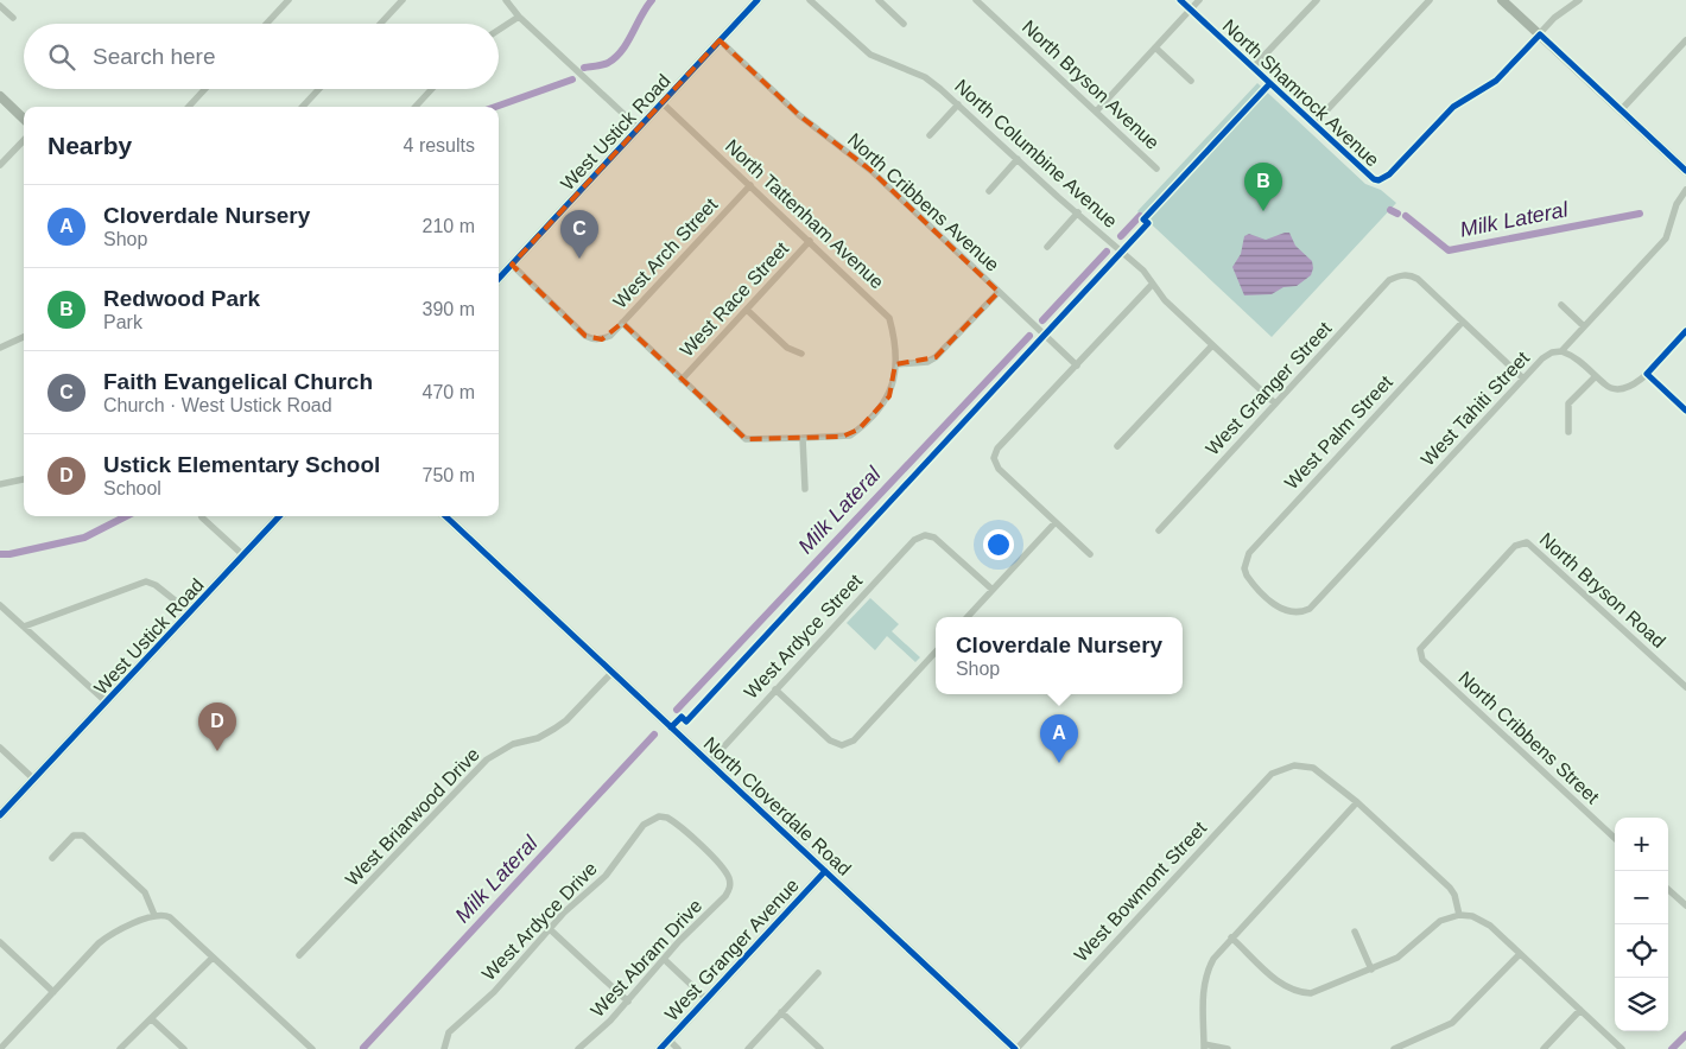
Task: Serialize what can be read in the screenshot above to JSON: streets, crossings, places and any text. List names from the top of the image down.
{
  "streets": {
    "main road": ["West Ustick Road", "North Cloverdale Road", "West Granger Avenue"],
    "street": [
      "North Bryson Avenue",
      "North Shamrock Avenue",
      "North Columbine Avenue",
      "North Cribbens Avenue",
      "North Tattenham Avenue",
      "West Arch Street",
      "West Race Street",
      "West Granger Street",
      "West Tahiti Street",
      "West Palm Street",
      "North Bryson Road",
      "West Ardyce Street",
      "North Cribbens Street",
      "West Briarwood Drive",
      "West Bowmont Street",
      "West Ardyce Drive",
      "West Abram Drive"
    ]
  },
  "crossings": [
    ["West Ustick Road", "North Cribbens Avenue"],
    ["West Ustick Road", "North Tattenham Avenue"],
    ["West Ustick Road", "West Arch Street"],
    ["North Columbine Avenue", "West Granger Street"],
    ["North Tattenham Avenue", "West Arch Street"],
    ["North Tattenham Avenue", "West Race Street"],
    ["West Granger Street", "West Palm Street"],
    ["West Tahiti Street", "West Palm Street"],
    ["North Bryson Road", "North Cribbens Street"],
    ["West Ardyce Street", "North Cloverdale Road"],
    ["North Cloverdale Road", "West Briarwood Drive"],
    ["North Cloverdale Road", "West Bowmont Street"],
    ["North Cloverdale Road", "West Granger Avenue"],
    ["West Ardyce Drive", "West Abram Drive"]
  ],
  "water": ["Milk Lateral"],
  "page": {
    "search": "Search here",
    "heading": ["Nearby", "4 results"],
    "pins": [
      "B",
      "C",
      "D",
      "A"
    ],
    "list": [
      {
        "mark": "A",
        "name": "Cloverdale Nursery",
        "note": "Shop",
        "value": "210 m"
      },
      {
        "mark": "B",
        "name": "Redwood Park",
        "note": "Park",
        "value": "390 m"
      },
      {
        "mark": "C",
        "name": "Faith Evangelical Church",
        "note": "Church · West Ustick Road",
        "value": "470 m"
      },
      {
        "mark": "D",
        "name": "Ustick Elementary School",
        "note": "School",
        "value": "750 m"
      }
    ],
    "popup": ["Cloverdale Nursery", "Shop"],
    "map_buttons": ["+", "−"]
  }
}
